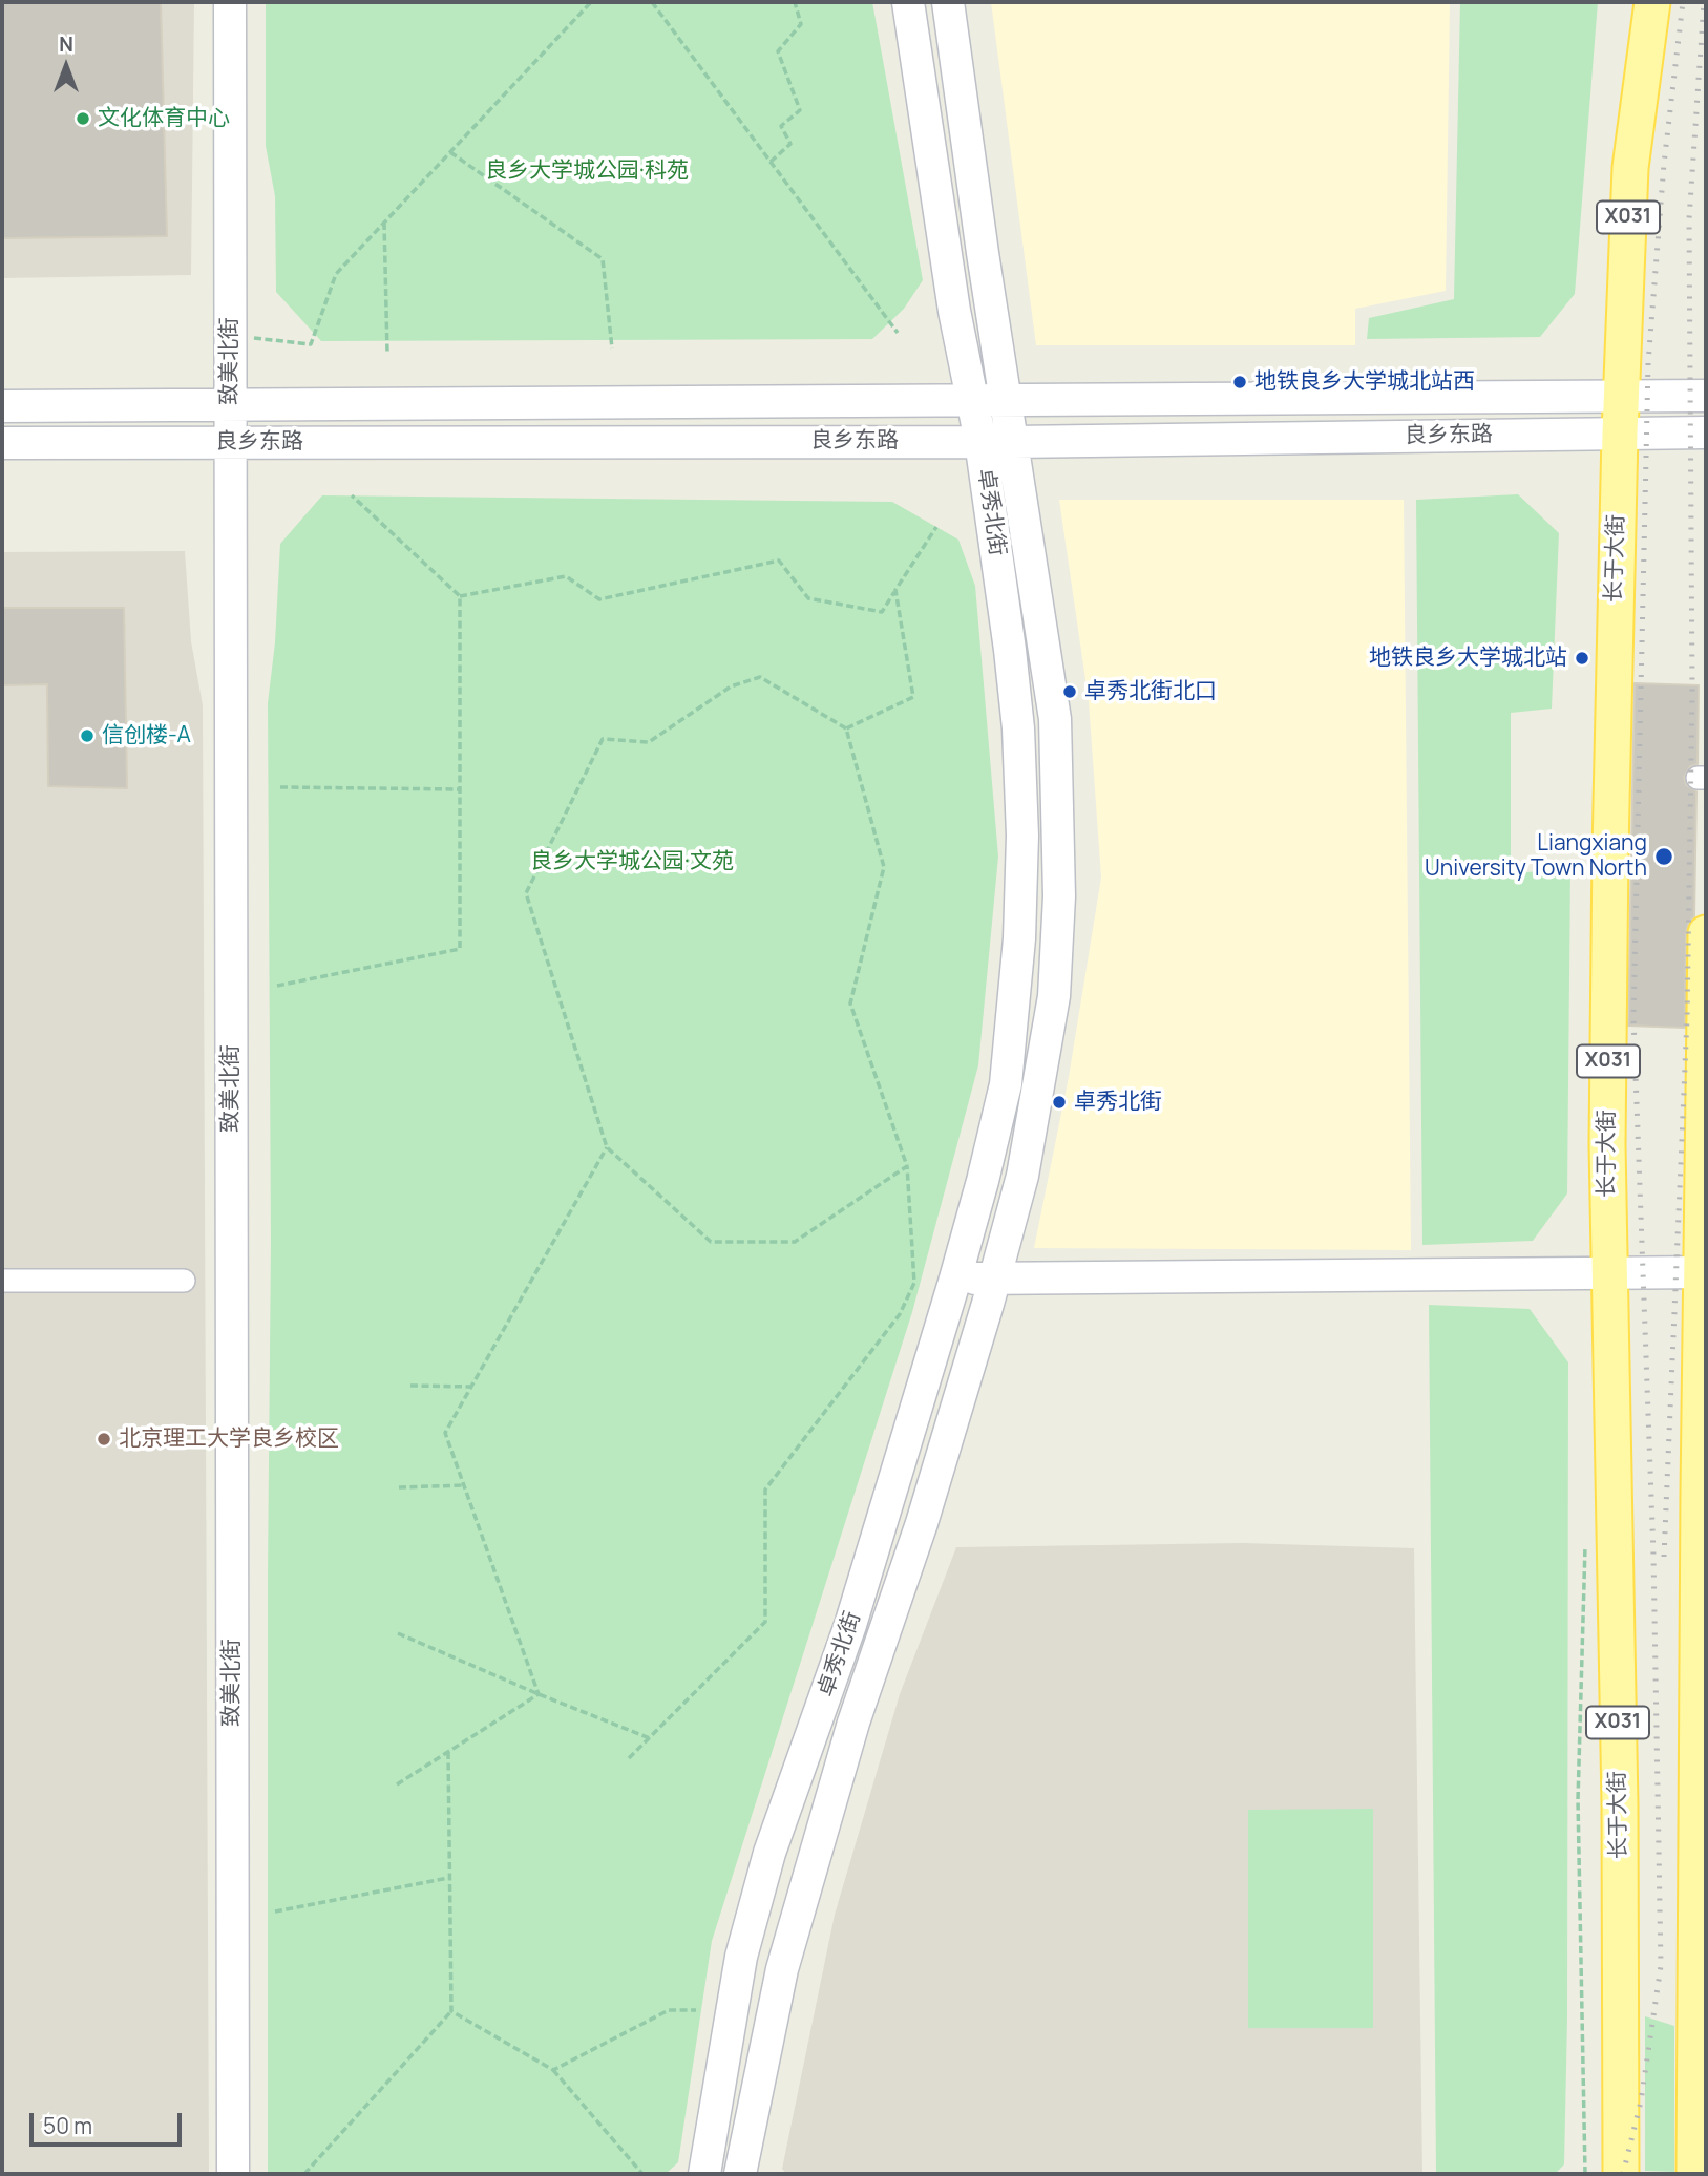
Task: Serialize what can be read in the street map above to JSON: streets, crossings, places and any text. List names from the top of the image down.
{
  "streets": {
    "main road": [
      "X031",
      "致美北街",
      "良乡东路",
      "卓秀北街",
      "长于大街"
    ]
  },
  "crossings": [
    ["致美北街", "良乡东路"],
    ["良乡东路", "卓秀北街"],
    ["良乡东路", "长于大街"]
  ],
  "parks": ["良乡大学城公园·科苑", "良乡大学城公园·文苑"],
  "places": [
    "文化体育中心",
    "地铁良乡大学城北站西",
    "地铁良乡大学城北站",
    "卓秀北街北口",
    "信创楼-A",
    "Liangxiang University Town North",
    "卓秀北街",
    "北京理工大学良乡校区"
  ],
  "scale_bar": "50 m",
  "north": "top"
}
